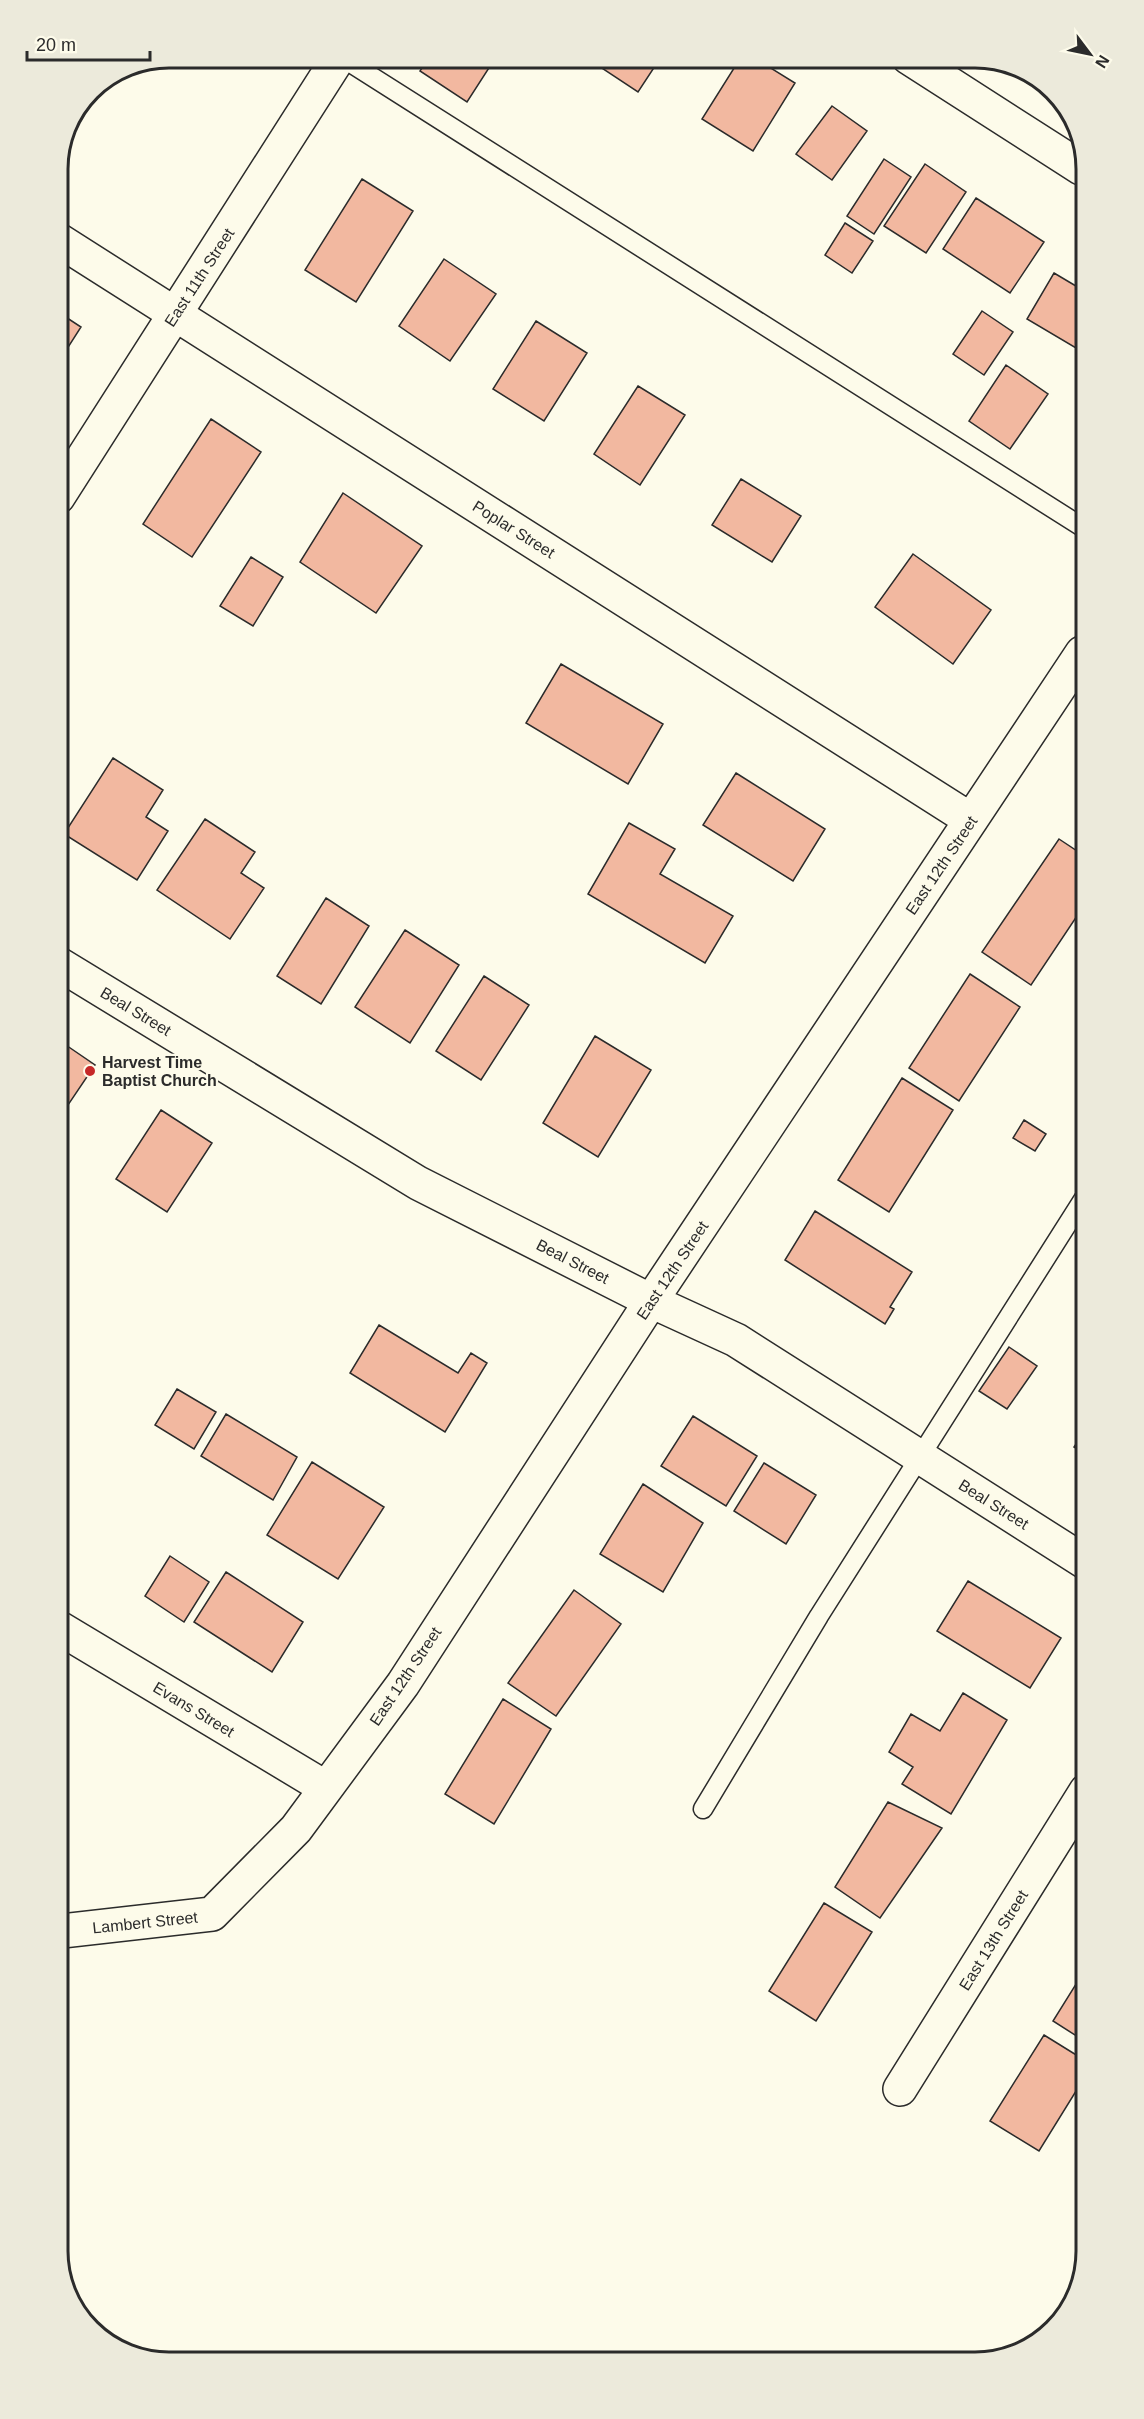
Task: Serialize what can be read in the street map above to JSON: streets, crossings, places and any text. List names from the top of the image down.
{
  "streets": {
    "street": [
      "East 11th Street",
      "Poplar Street",
      "East 12th Street",
      "Beal Street",
      "Evans Street",
      "Lambert Street",
      "East 13th Street"
    ]
  },
  "crossings": [
    ["East 11th Street", "Poplar Street"],
    ["Poplar Street", "East 12th Street"],
    ["East 12th Street", "Beal Street"],
    ["East 12th Street", "Evans Street"],
    ["East 12th Street", "Lambert Street"]
  ],
  "places": ["Harvest Time Baptist Church"],
  "scale_bar": "20 m",
  "north": "bottom right"
}
